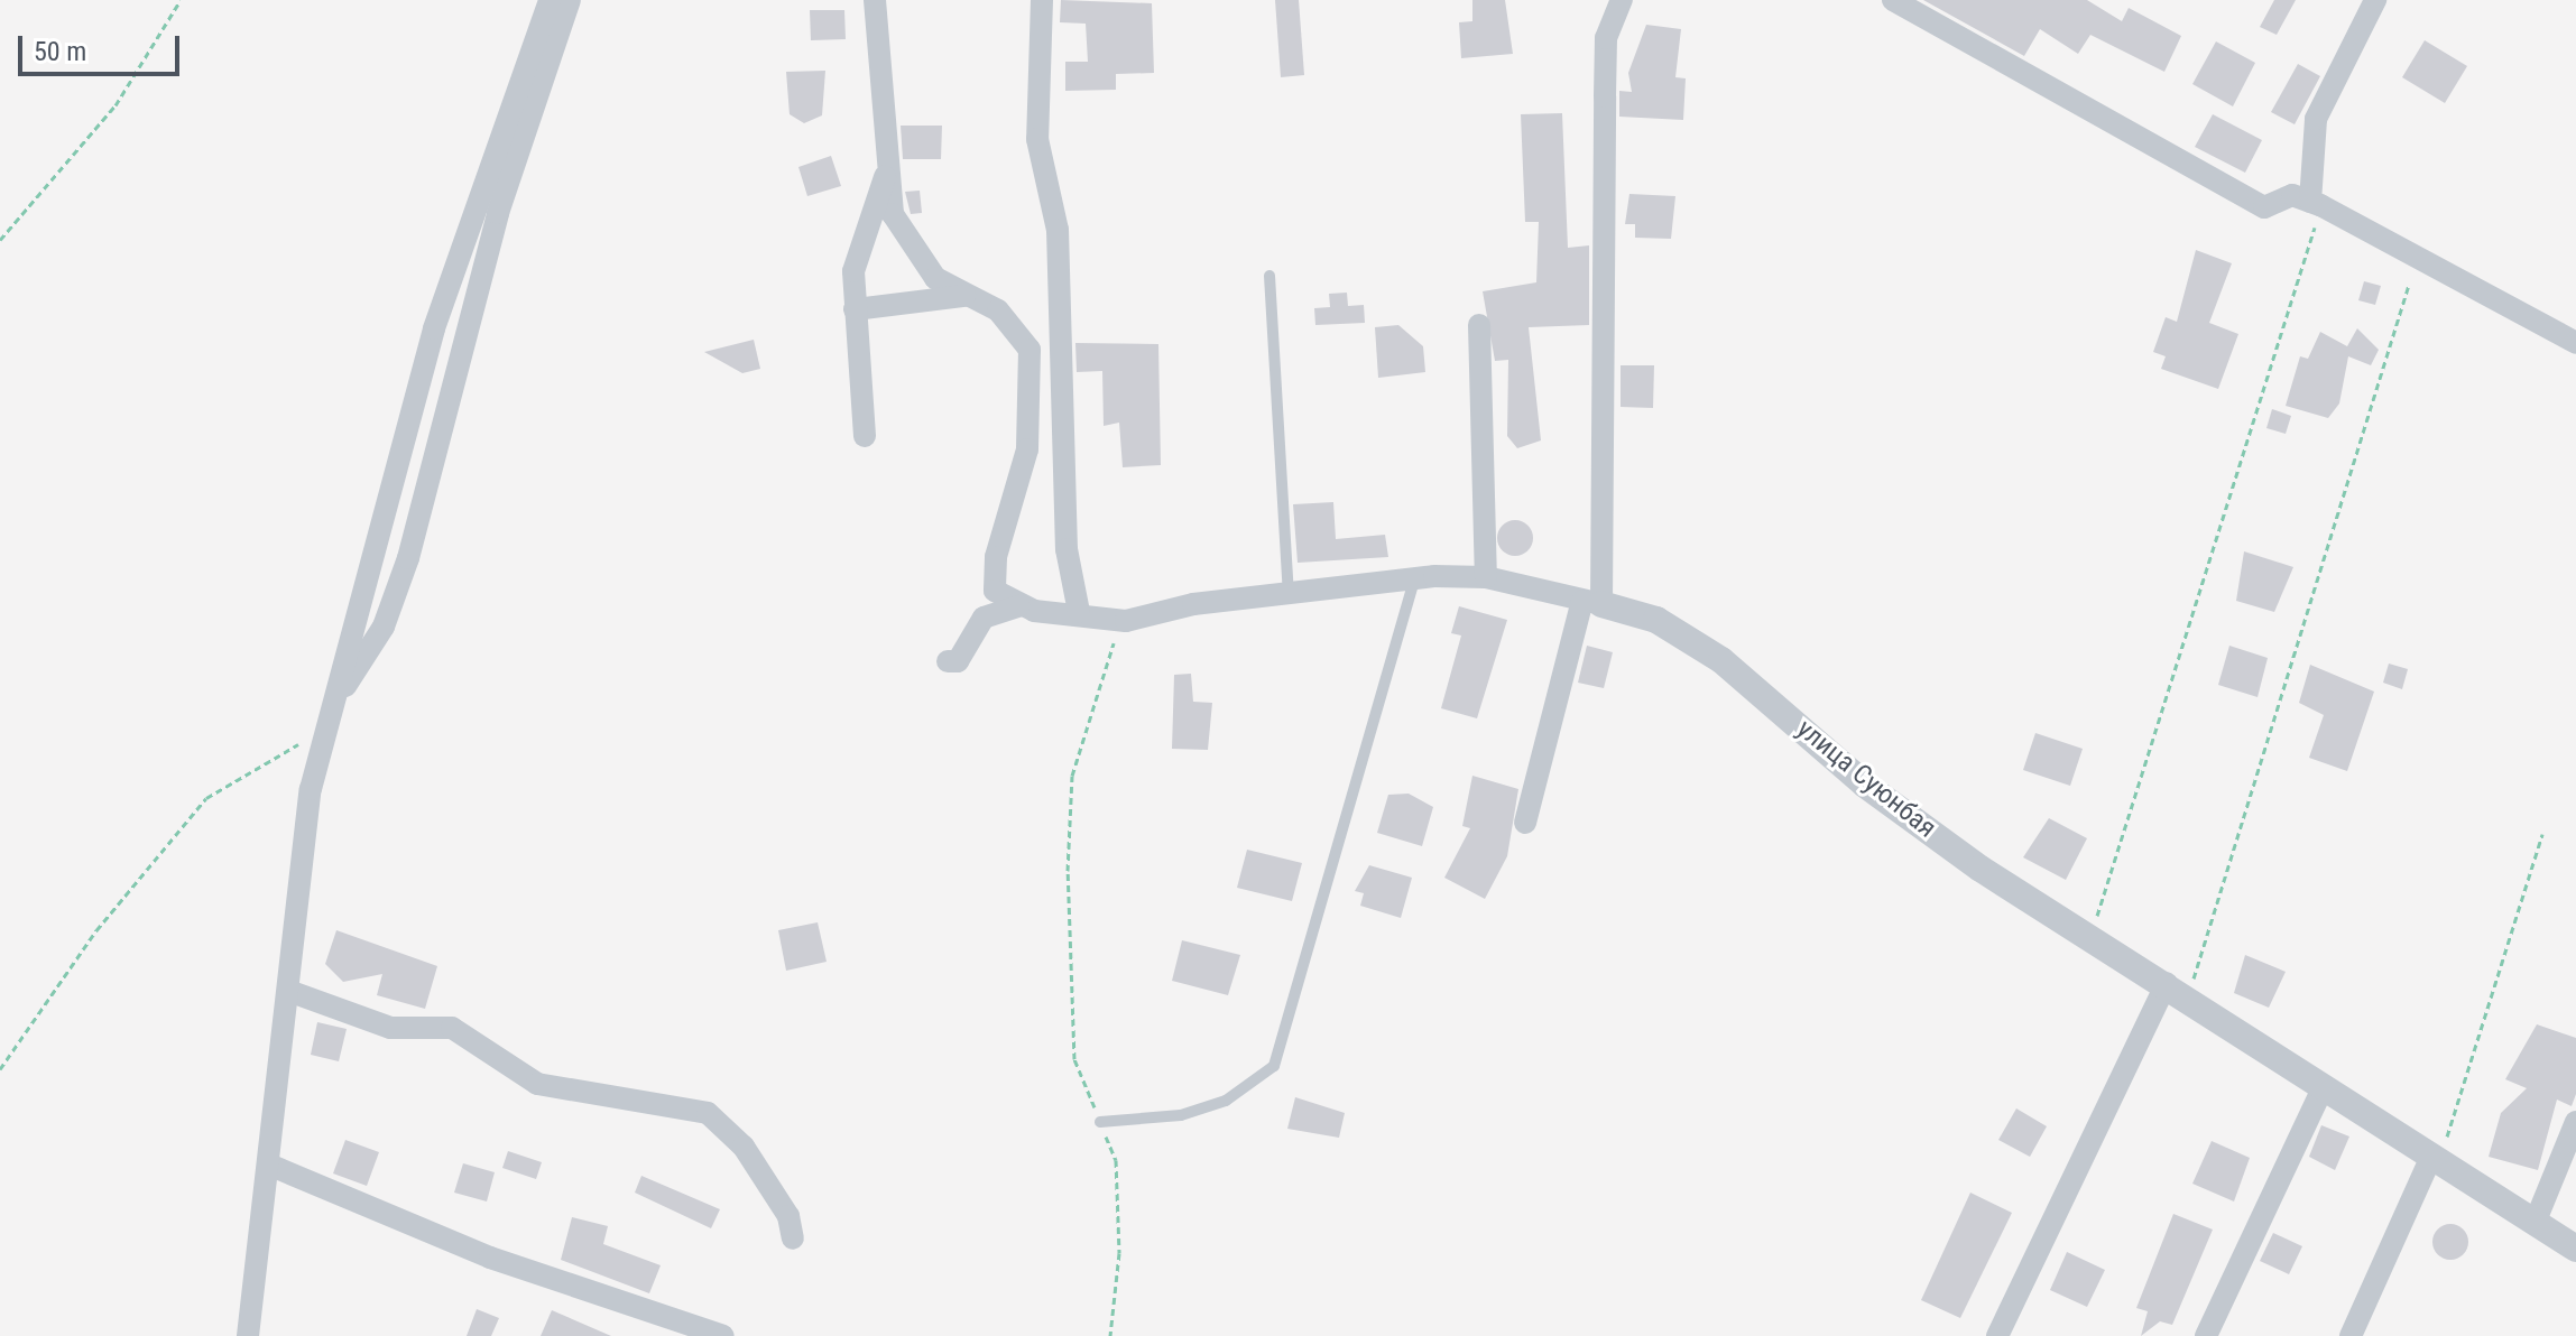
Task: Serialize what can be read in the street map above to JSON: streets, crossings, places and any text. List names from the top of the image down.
{
  "streets": {
    "street": ["улица Суюнбая"]
  },
  "scale_bar": "50 m"
}
